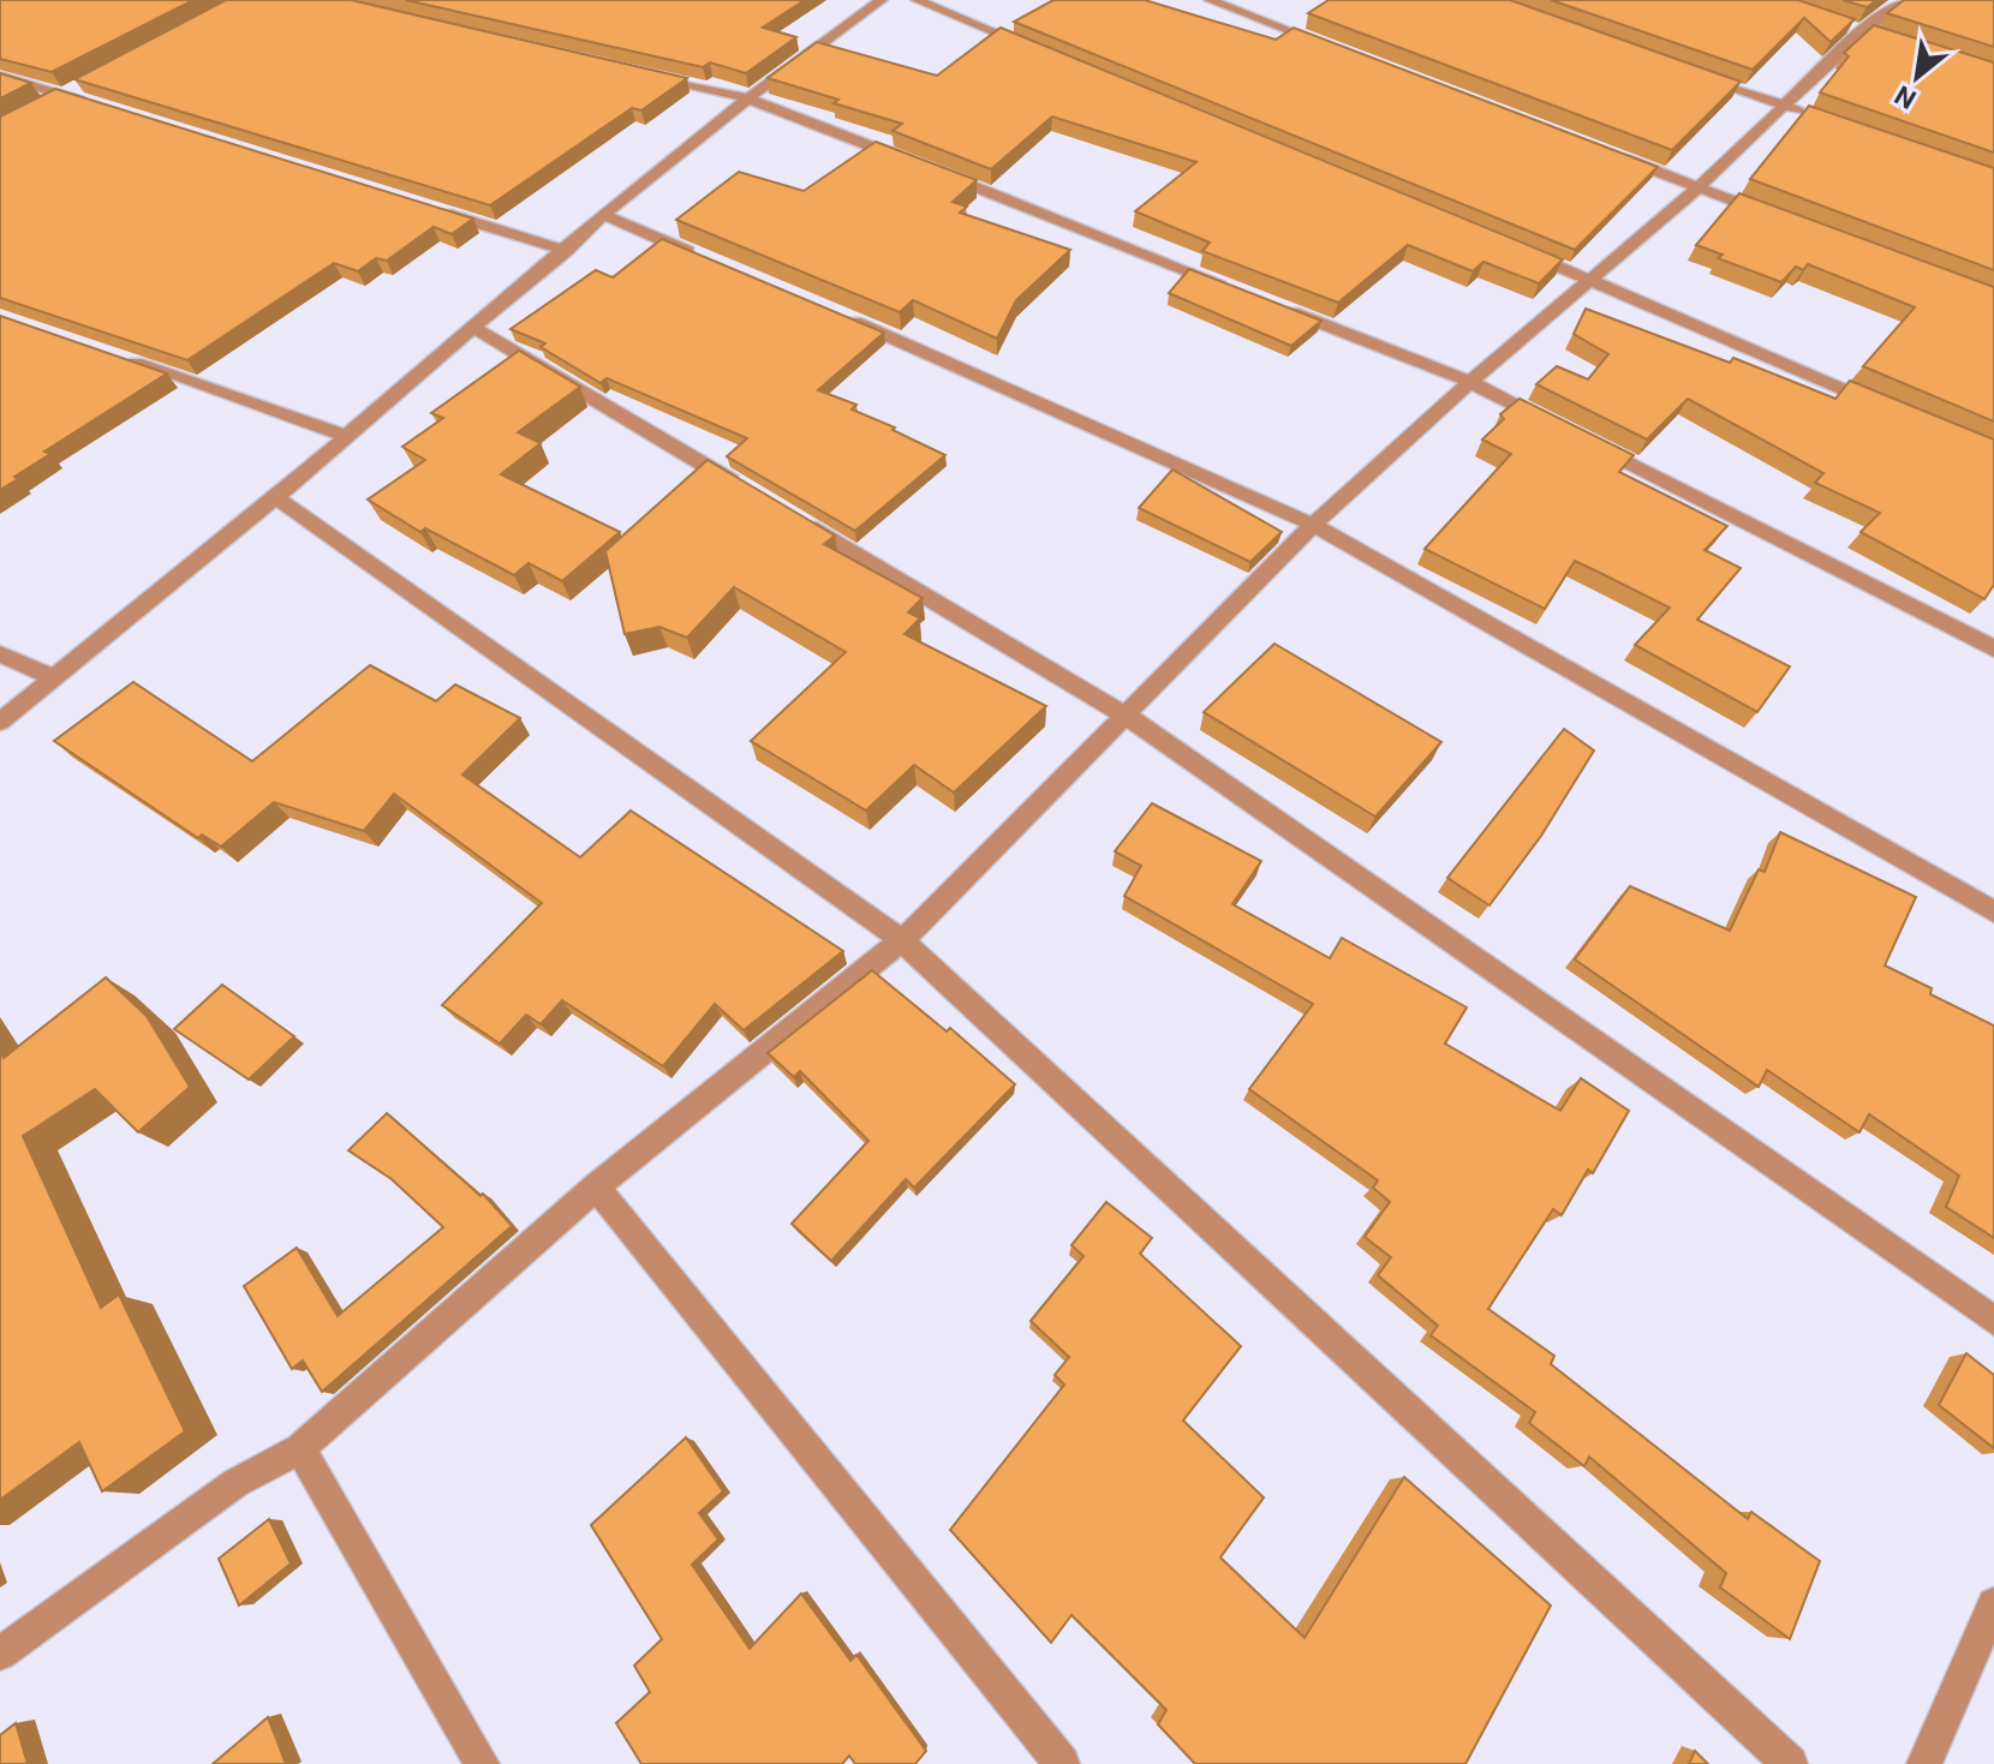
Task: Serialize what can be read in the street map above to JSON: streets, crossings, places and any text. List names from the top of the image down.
{
  "north": "bottom left"
}
